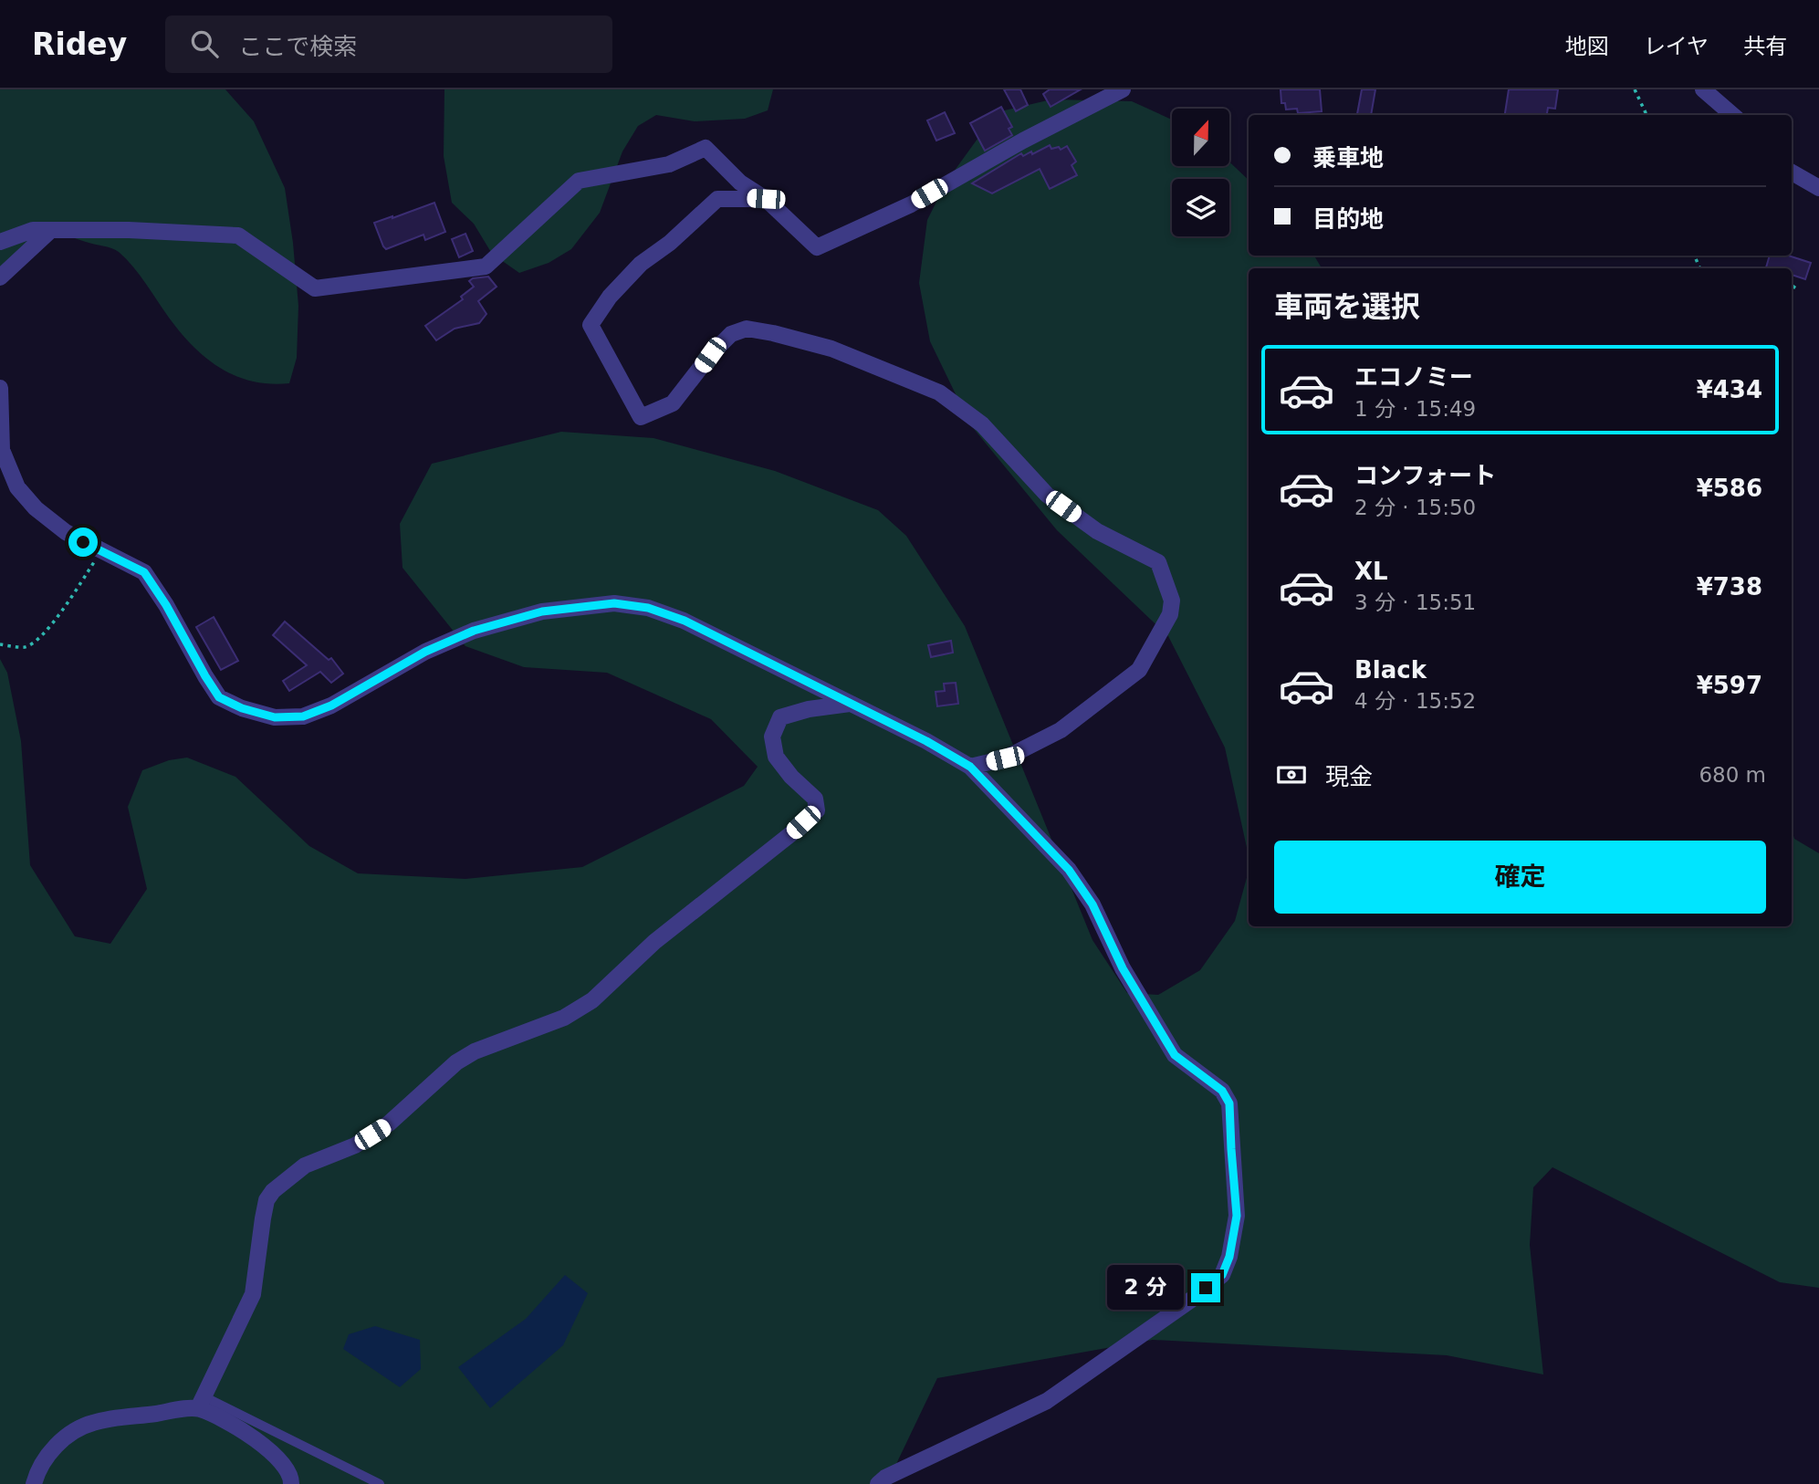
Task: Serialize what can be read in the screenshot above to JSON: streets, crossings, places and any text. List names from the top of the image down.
{
  "north": "top",
  "page": {
    "header": "Ridey",
    "search": "ここで検索",
    "nav": ["地図", "レイヤ", "共有"],
    "banner": ["乗車地", "目的地"],
    "heading": "車両を選択",
    "list": [
      {
        "name": "エコノミー",
        "note": "1 分 · 15:49",
        "value": "¥434"
      },
      {
        "name": "コンフォート",
        "note": "2 分 · 15:50",
        "value": "¥586"
      },
      {
        "name": "XL",
        "note": "3 分 · 15:51",
        "value": "¥738"
      },
      {
        "name": "Black",
        "note": "4 分 · 15:52",
        "value": "¥597"
      }
    ],
    "pay": ["現金", "680 m"],
    "buttons": "確定",
    "bubble": "2 分"
  }
}
